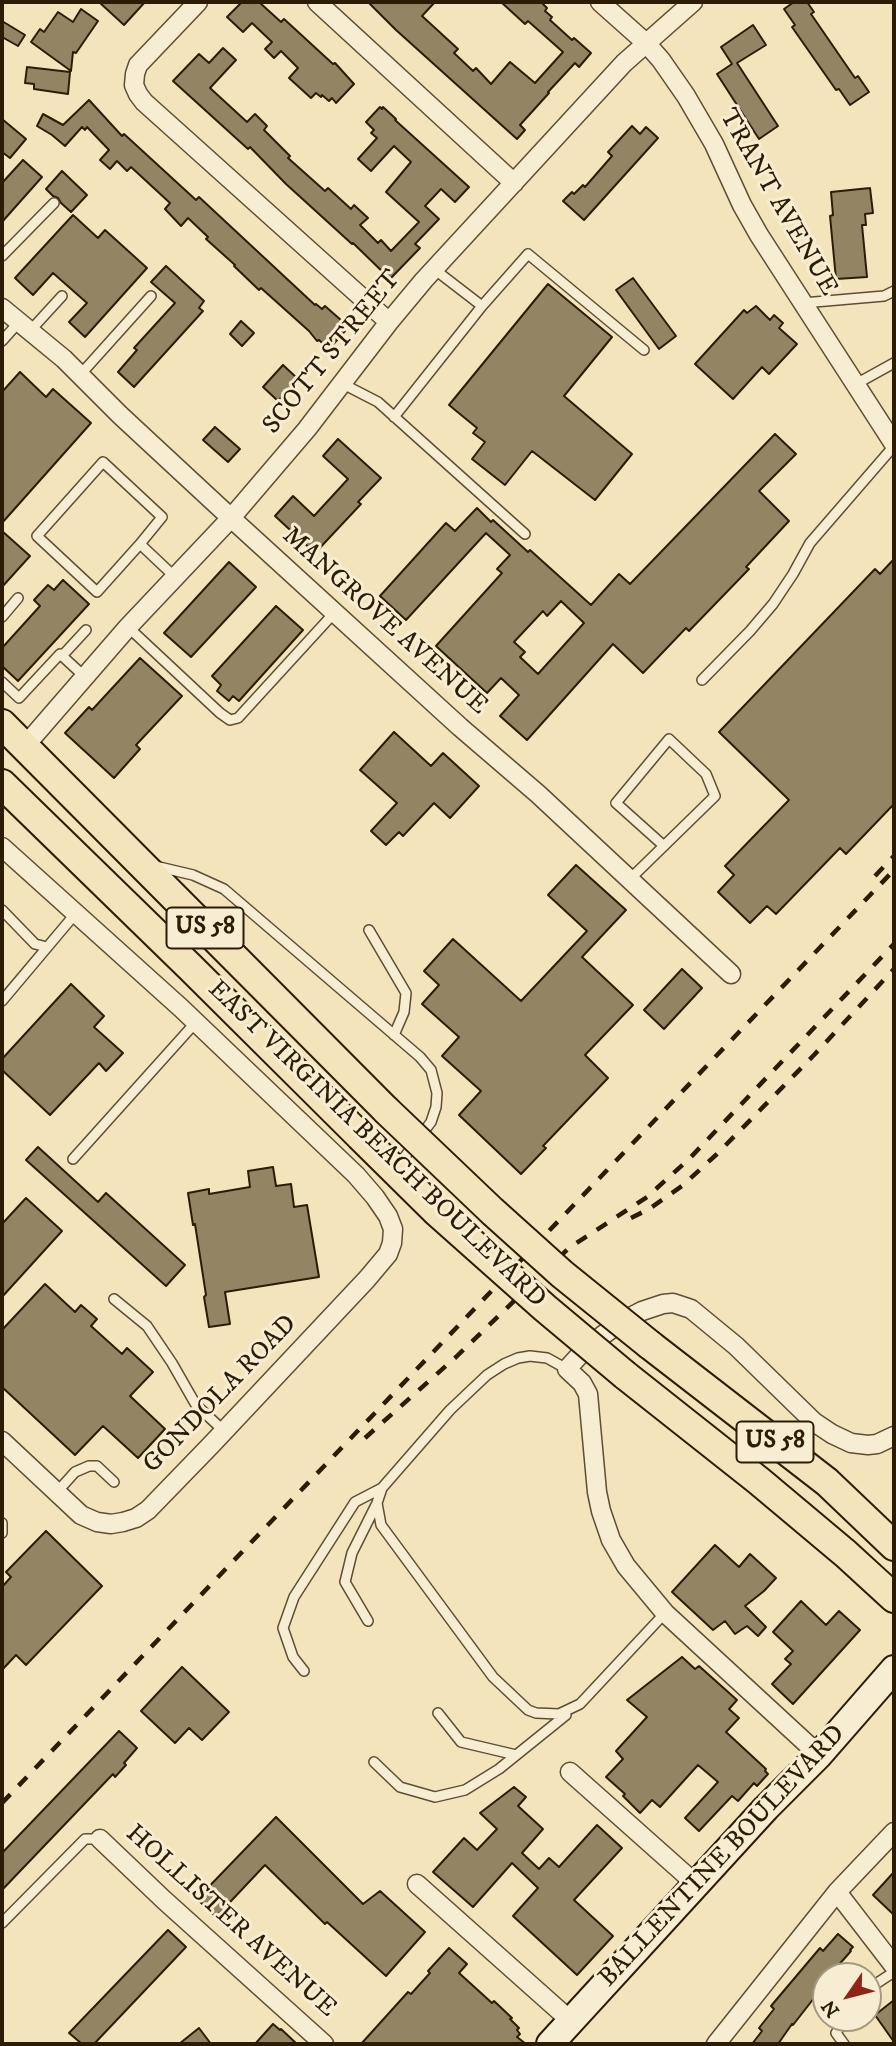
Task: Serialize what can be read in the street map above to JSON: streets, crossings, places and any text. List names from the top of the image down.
{
  "streets": {
    "main road": ["US 58", "EAST VIRGINIA BEACH BOULEVARD", "BALLENTINE BOULEVARD"],
    "street": [
      "TRANT AVENUE",
      "SCOTT STREET",
      "MANGROVE AVENUE",
      "GONDOLA ROAD",
      "HOLLISTER AVENUE"
    ]
  },
  "crossings": [
    ["TRANT AVENUE", "SCOTT STREET"],
    ["SCOTT STREET", "MANGROVE AVENUE"],
    ["SCOTT STREET", "EAST VIRGINIA BEACH BOULEVARD"],
    ["EAST VIRGINIA BEACH BOULEVARD", "GONDOLA ROAD"]
  ],
  "north": "bottom left"
}
